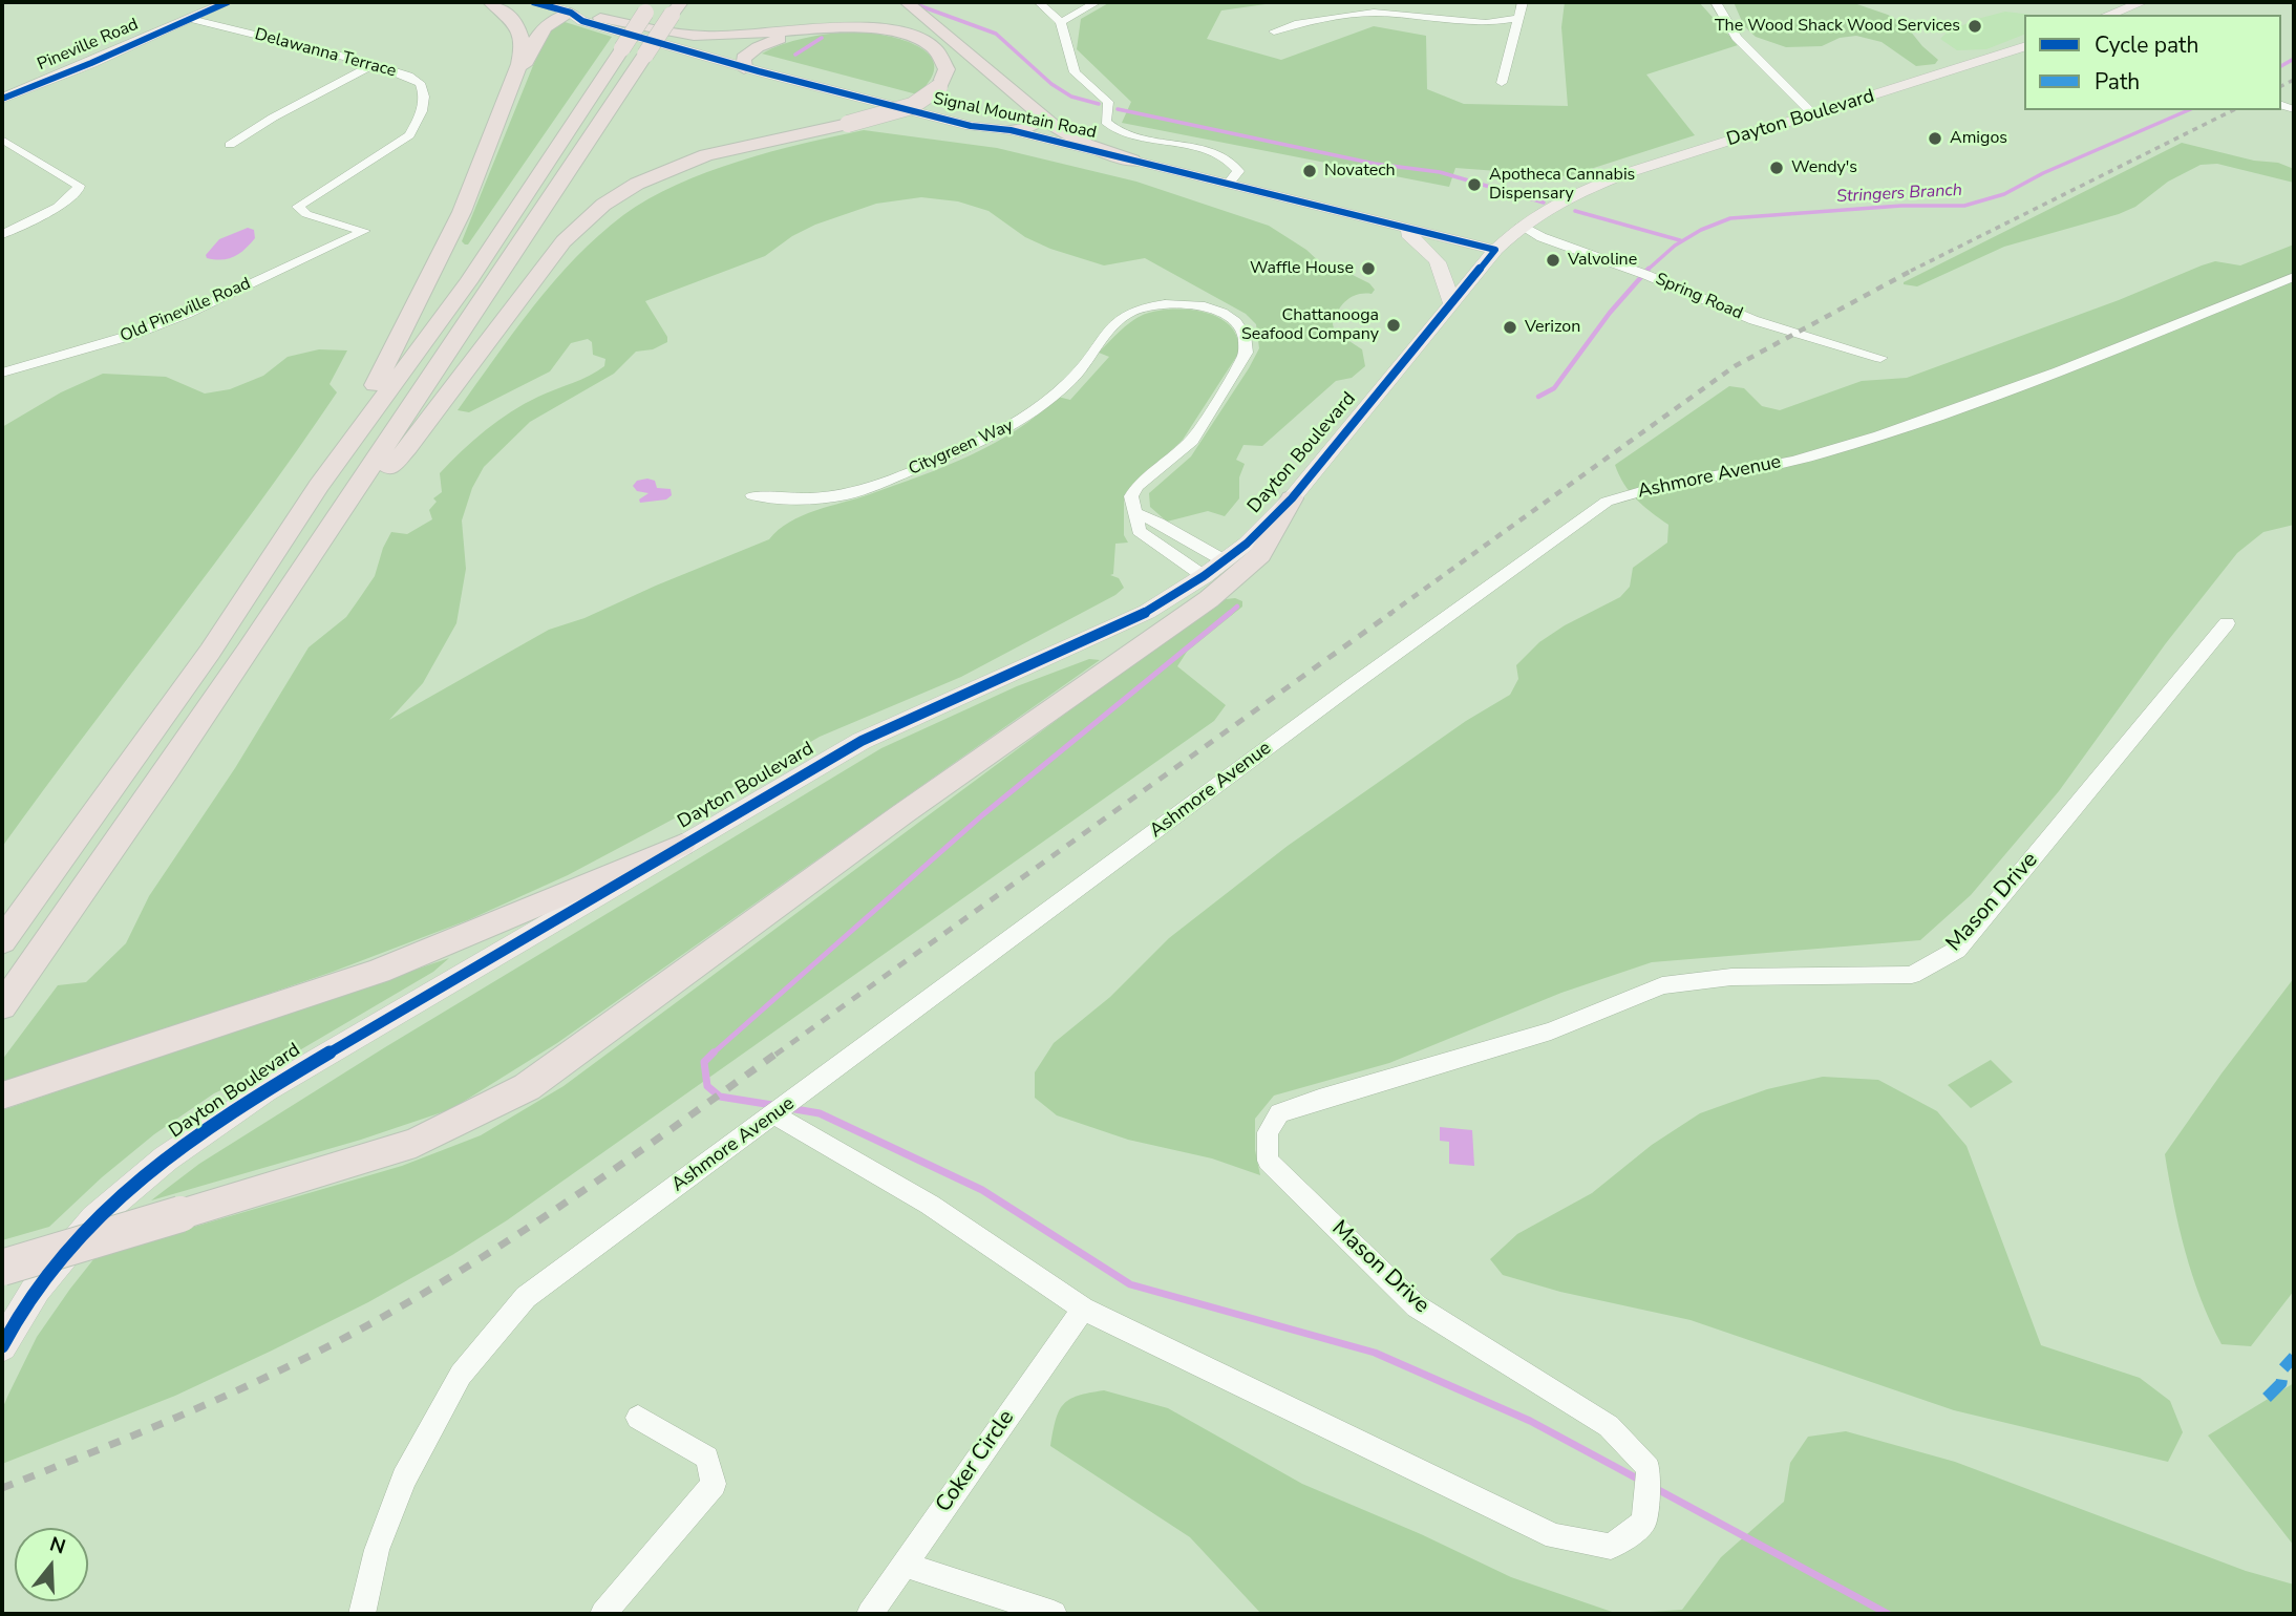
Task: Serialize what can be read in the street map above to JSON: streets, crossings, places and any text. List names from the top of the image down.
{
  "streets": {
    "main road": ["Pineville Road", "Signal Mountain Road", "Dayton Boulevard"],
    "street": [
      "Delawanna Terrace",
      "Spring Road",
      "Old Pineville Road",
      "Citygreen Way",
      "Ashmore Avenue",
      "Mason Drive",
      "Coker Circle"
    ]
  },
  "crossings": [
    ["Pineville Road", "Delawanna Terrace"],
    ["Delawanna Terrace", "Old Pineville Road"],
    ["Signal Mountain Road", "Dayton Boulevard"],
    ["Dayton Boulevard", "Spring Road"],
    ["Ashmore Avenue", "Mason Drive"],
    ["Mason Drive", "Coker Circle"]
  ],
  "water": ["Stringers Branch"],
  "places": [
    "The Wood Shack Wood Services",
    "Amigos",
    "Wendy's",
    "Novatech",
    "Apotheca Cannabis Dispensary",
    "Valvoline",
    "Waffle House",
    "Chattanooga Seafood Company",
    "Verizon"
  ],
  "legend": ["Cycle path", "Path"],
  "north": "top"
}
